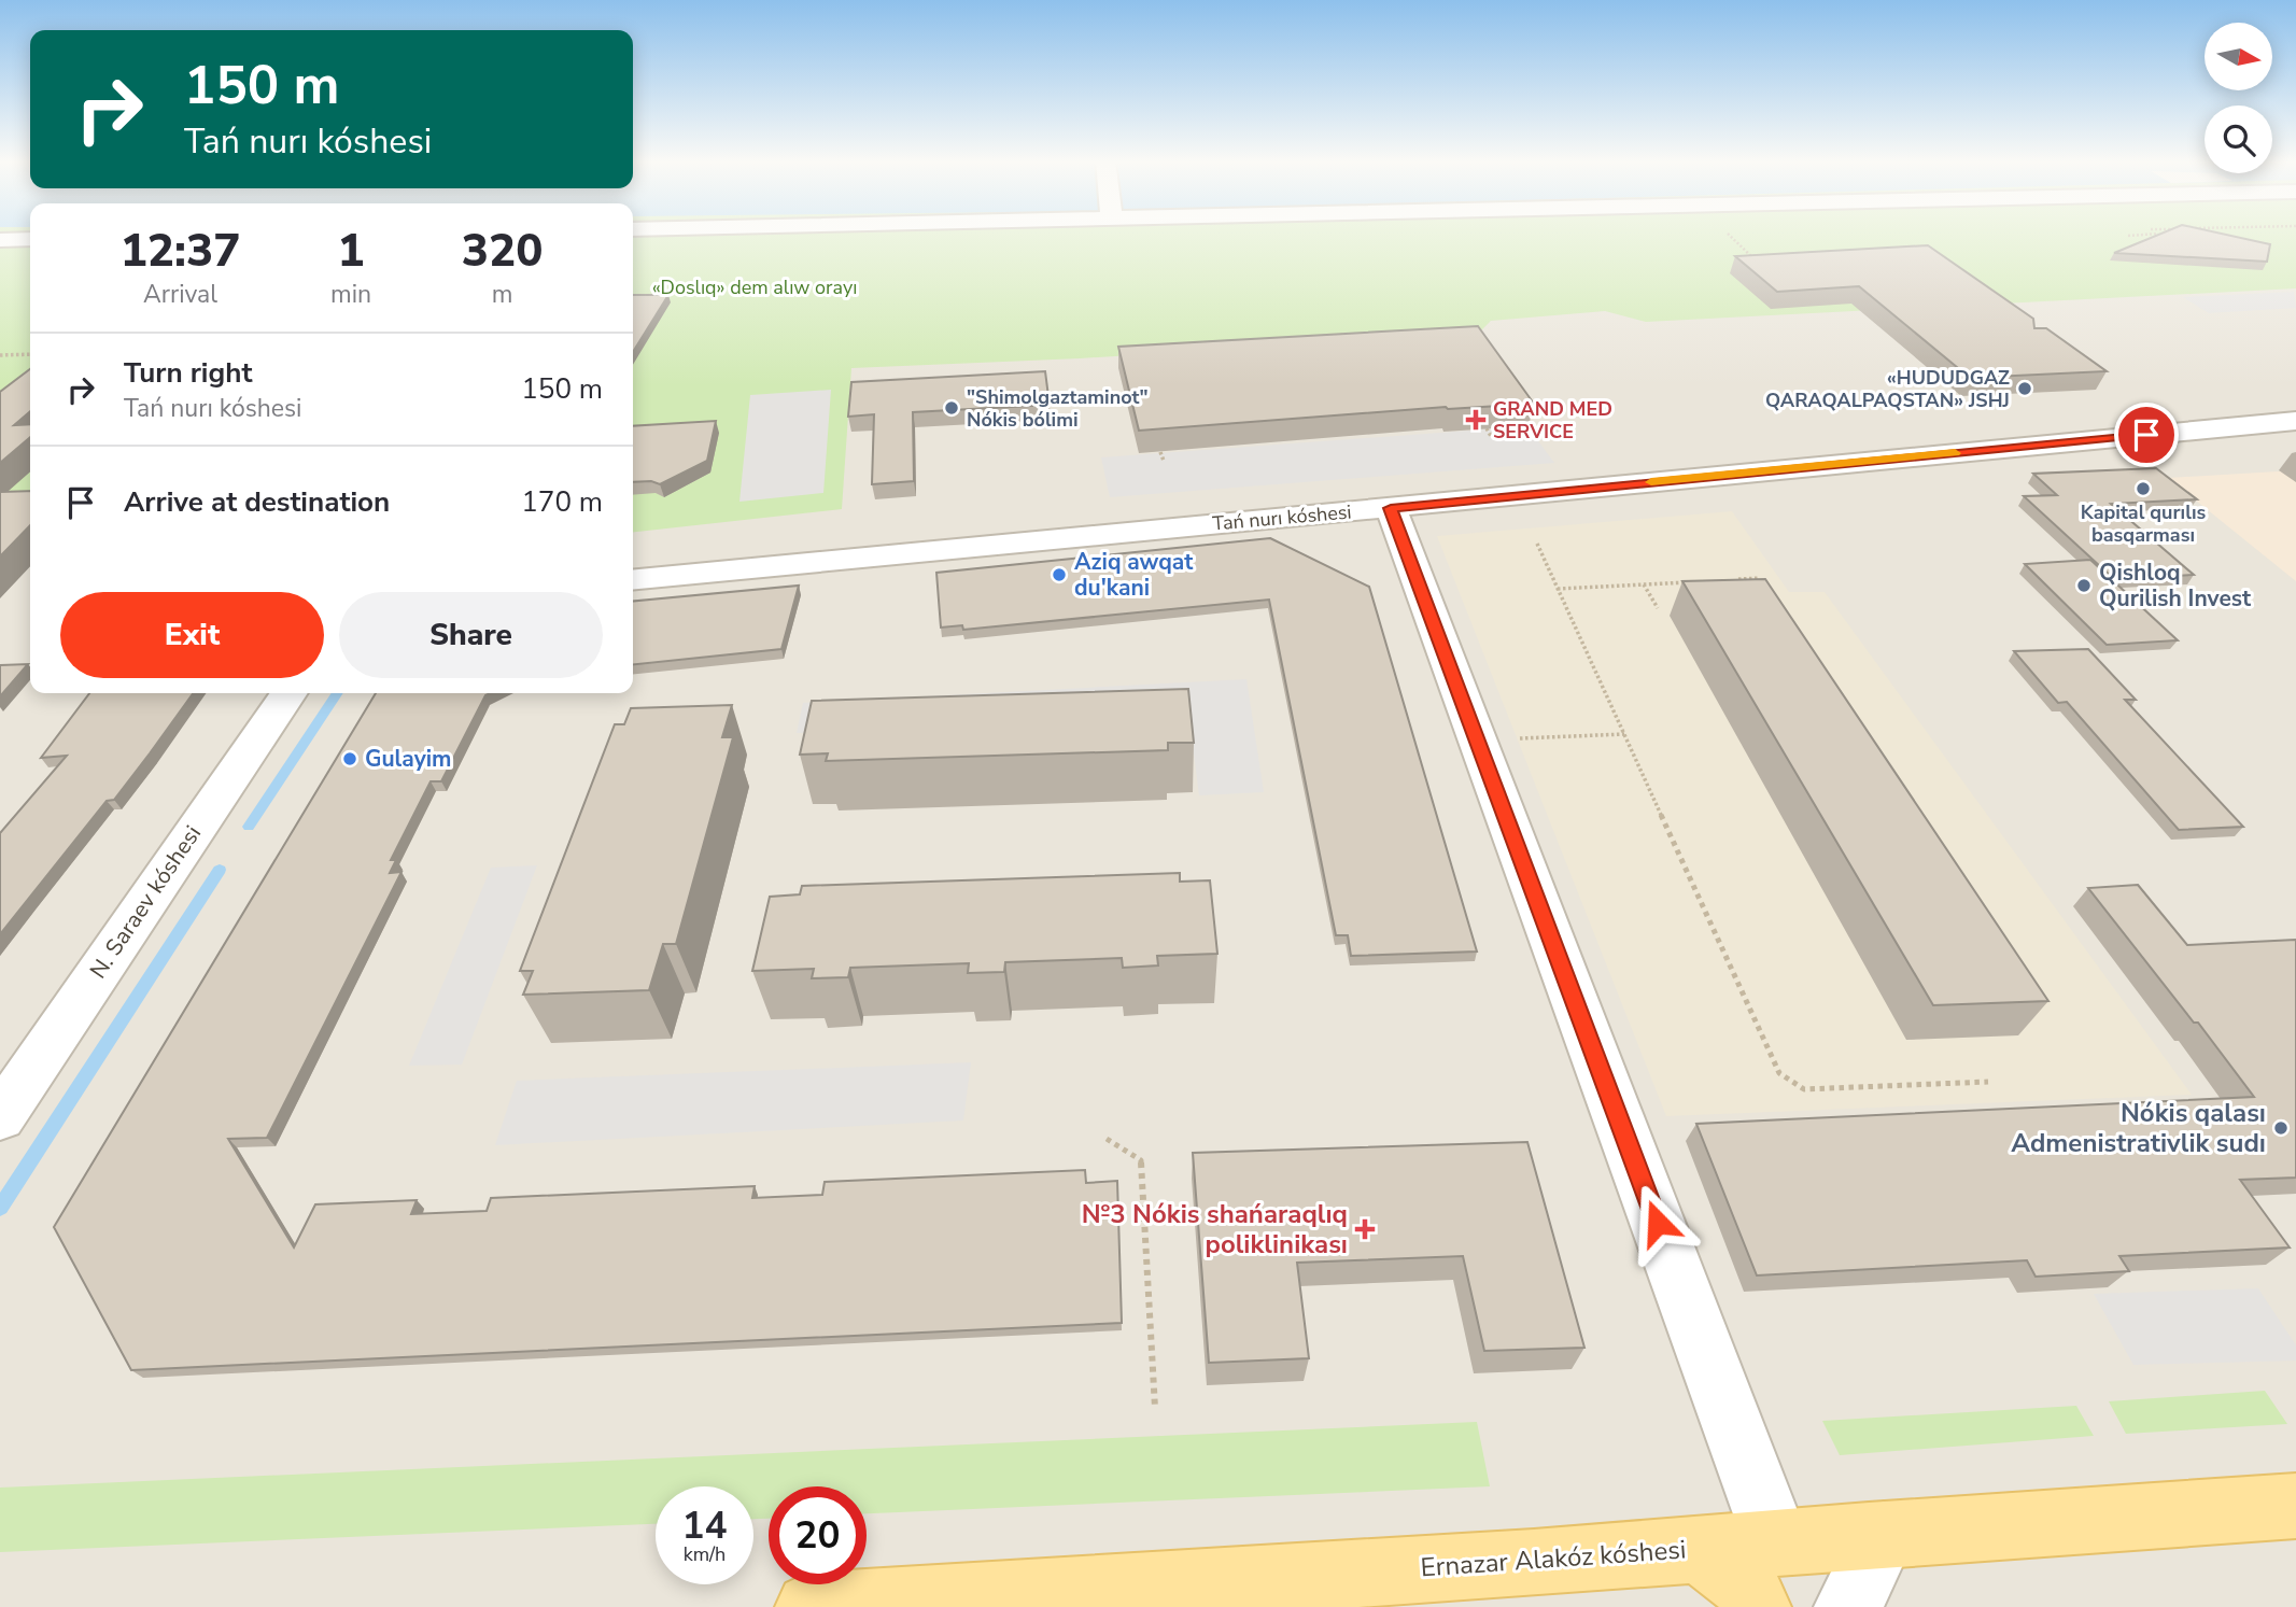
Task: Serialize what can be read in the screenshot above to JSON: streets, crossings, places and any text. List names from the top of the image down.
{
  "streets": {
    "main road": ["Ernazar Alakóz kóshesi"],
    "street": ["Tań nurı kóshesi", "N. Saraev kóshesi"]
  },
  "parks": ["«Doslıq» dem alıw orayı"],
  "places": {
    "other": [
      "«HUDUDGAZ QARAQALPAQSTAN» JSHJ",
      "\"Shimolgaztaminot\" Nókis bólimi",
      "Kapital qurılıs basqarması",
      "Aziq awqat du'kani",
      "Qishloq Qurilish Invest",
      "Gulayim",
      "Nókis qalası Admenistrativlik sudı"
    ],
    "health": ["GRAND MED SERVICE", "№3 Nókis shańaraqlıq poliklinikası"]
  },
  "north": "right",
  "page": {
    "turn": ["150 m", "Tań nurı kóshesi"],
    "eta": [
      "12:37",
      "Arrival",
      "1",
      "min",
      "320",
      "m"
    ],
    "list": [
      {
        "name": "Turn right",
        "note": "Tań nurı kóshesi",
        "value": "150 m"
      },
      {
        "name": "Arrive at destination",
        "value": "170 m"
      }
    ],
    "buttons": ["Exit", "Share"],
    "speed": "14 km/h",
    "limit": "20"
  }
}
